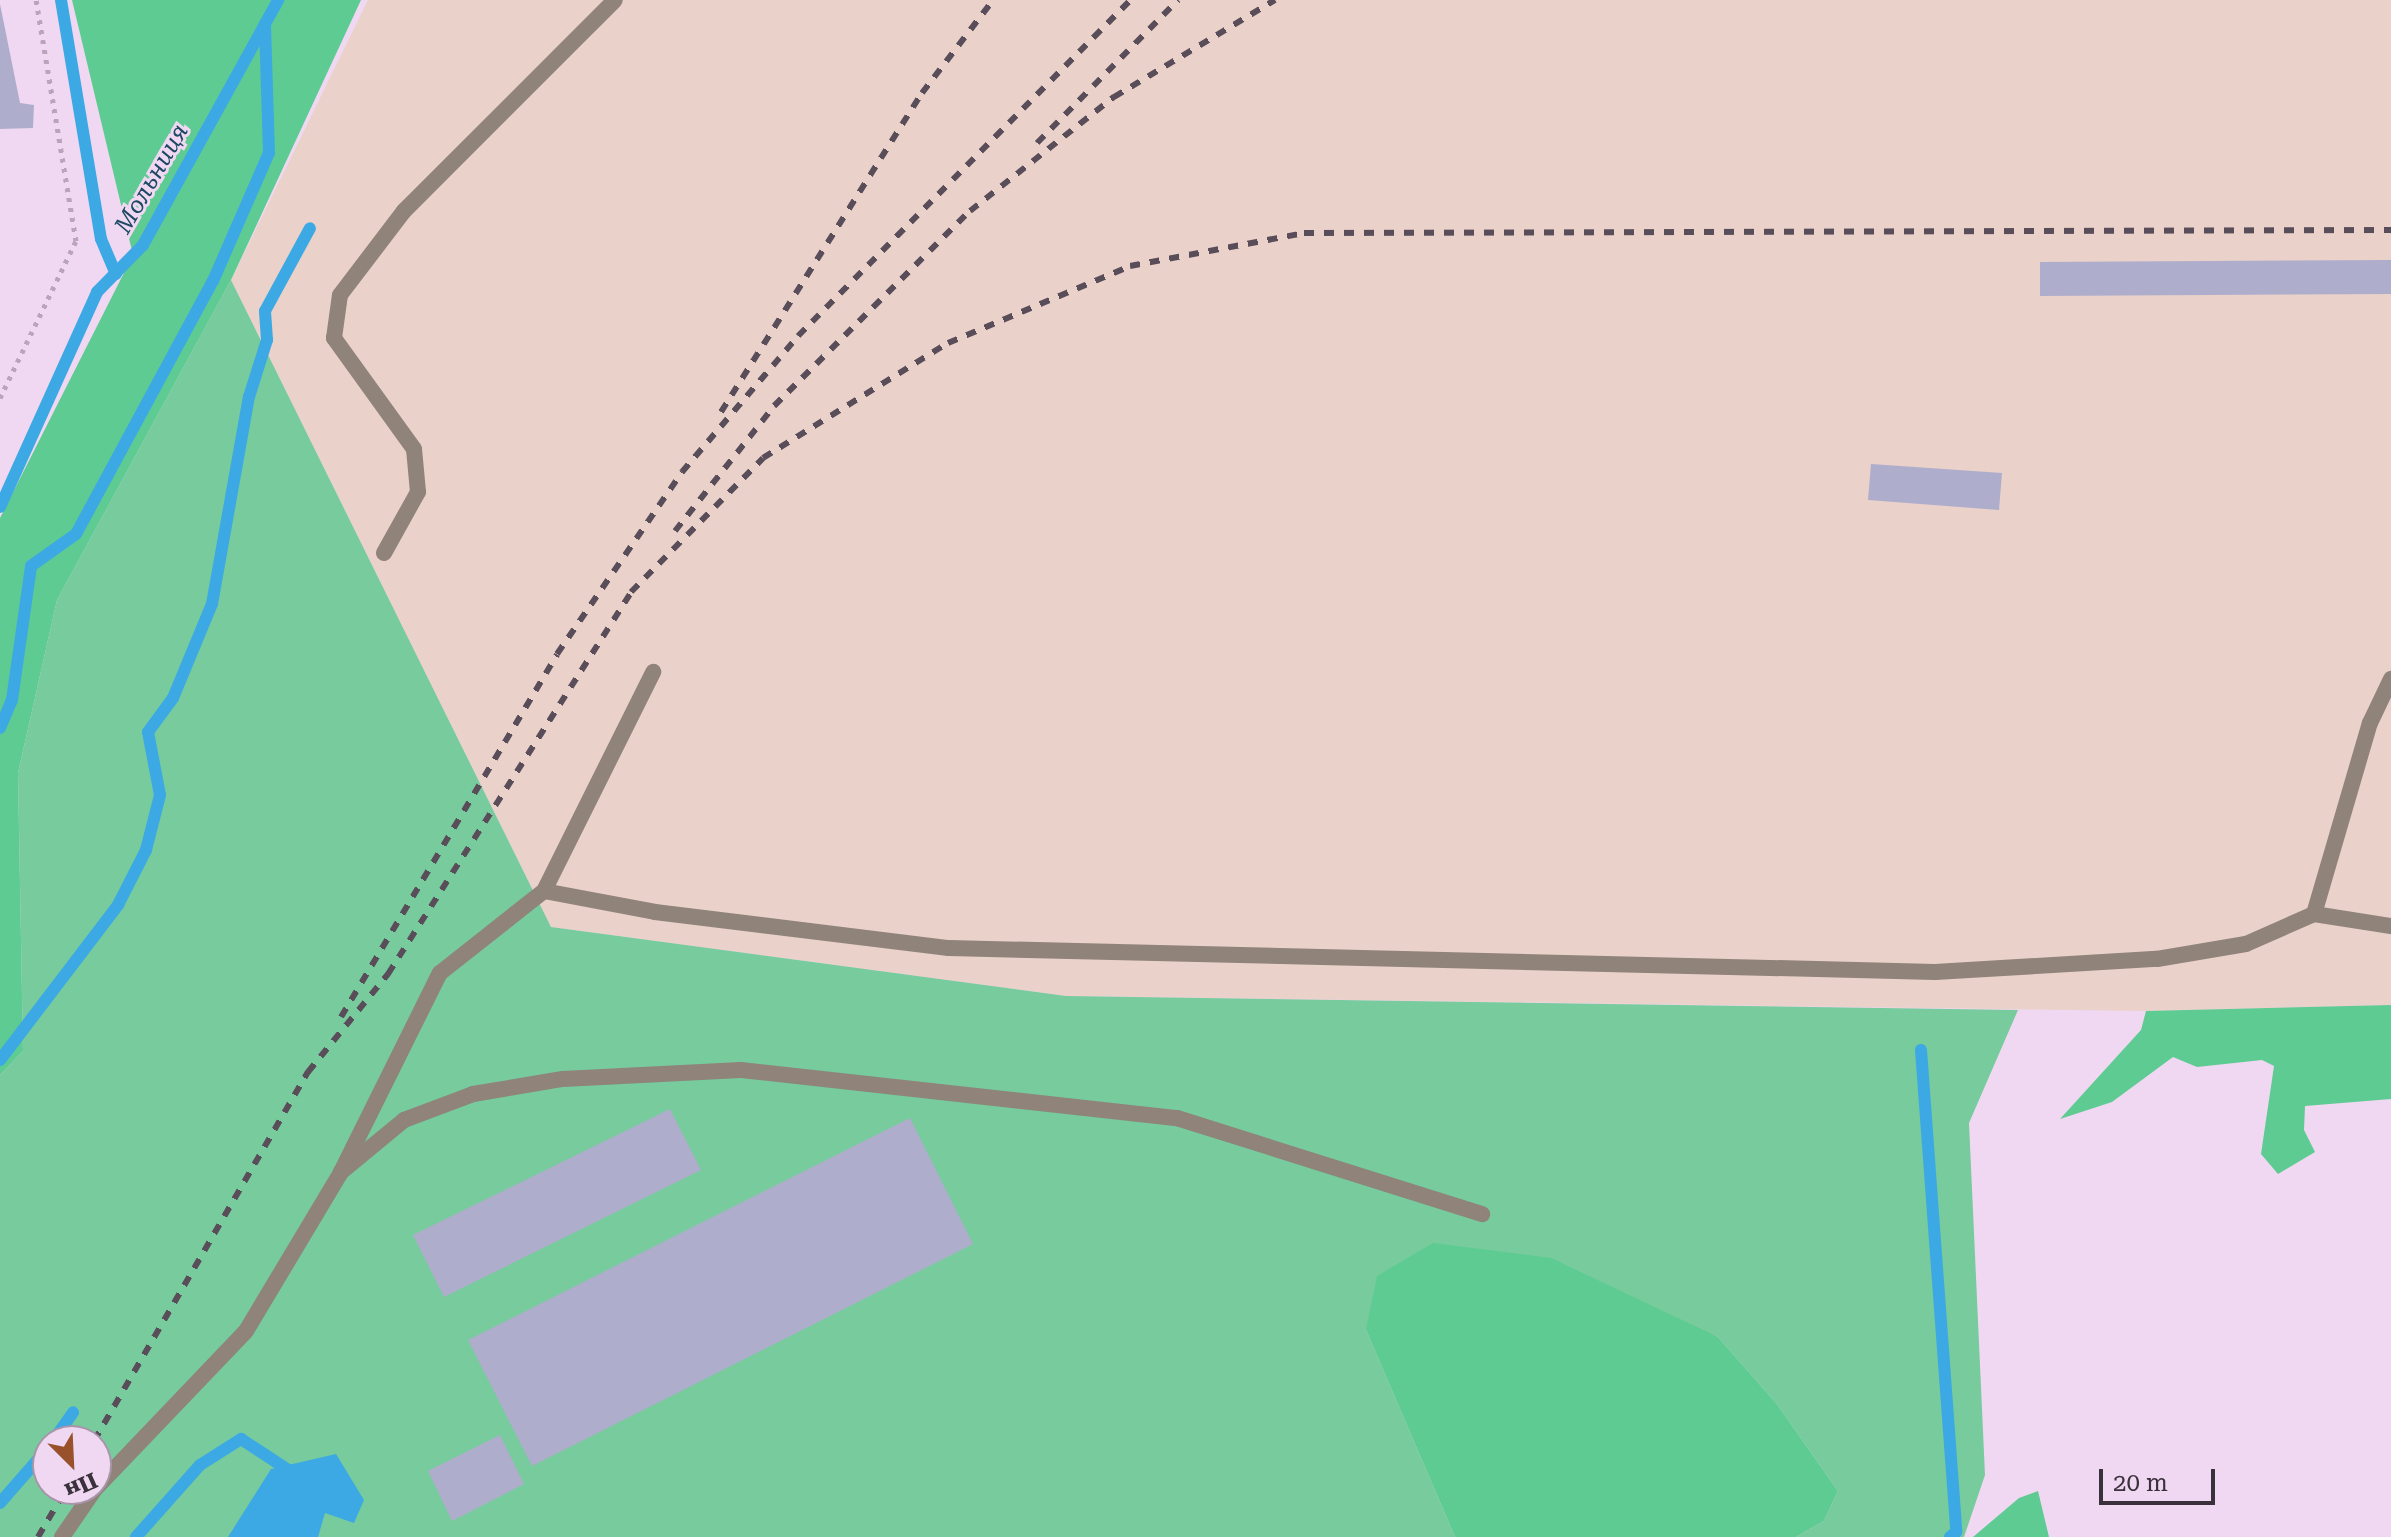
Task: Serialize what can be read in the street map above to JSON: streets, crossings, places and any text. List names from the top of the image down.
{
  "water": ["Мольниця"],
  "scale_bar": "20 m",
  "north": "bottom right"
}
